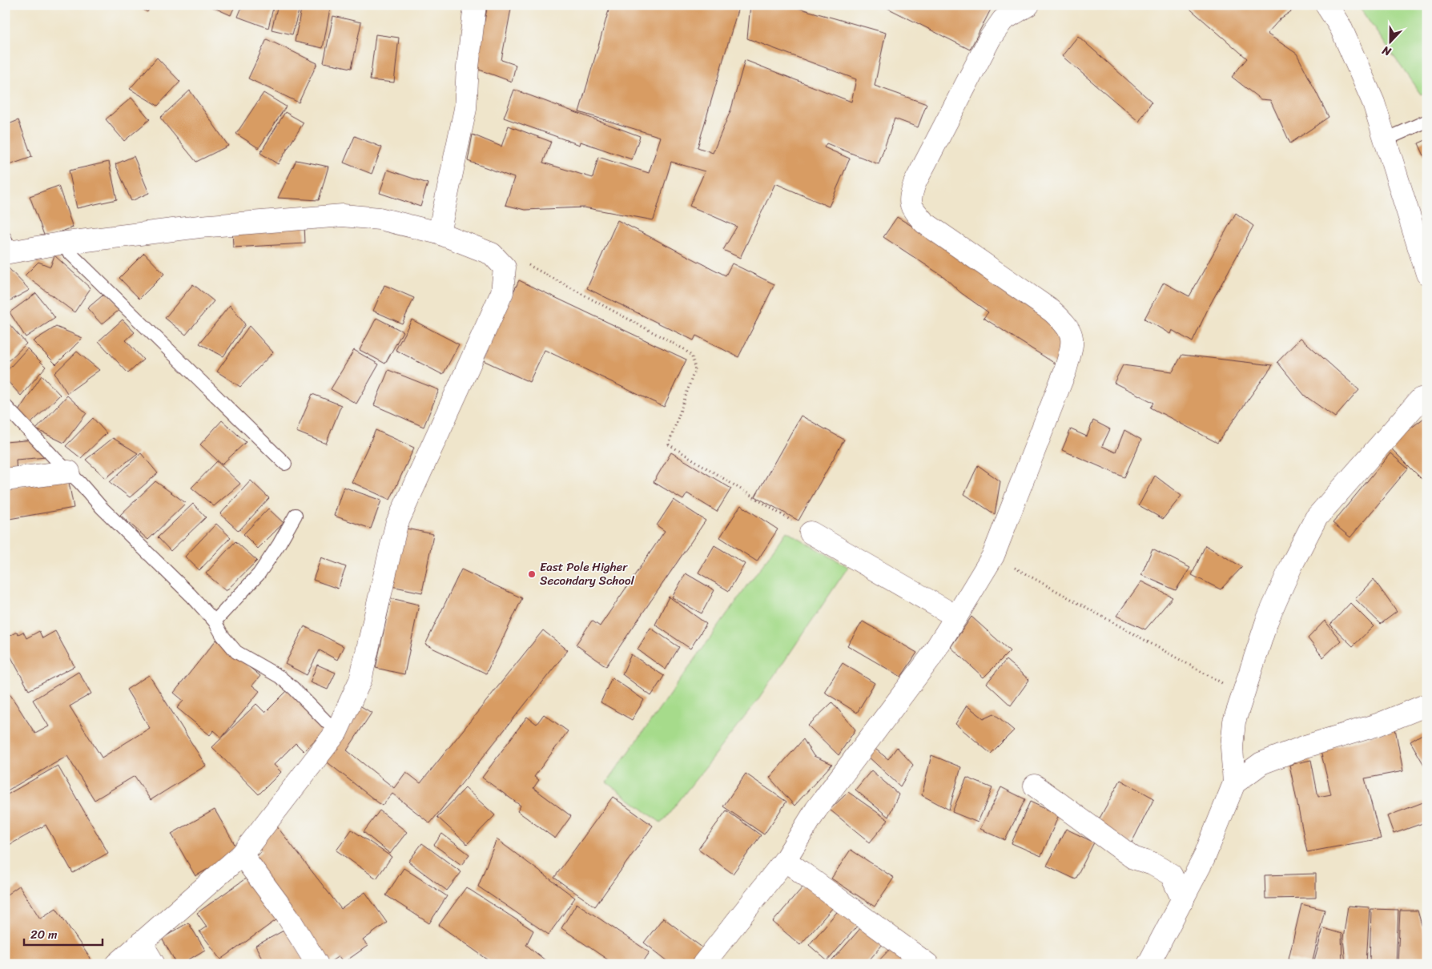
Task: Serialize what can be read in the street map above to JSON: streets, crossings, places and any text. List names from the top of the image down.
{
  "places": ["East Pole Higher Secondary School"],
  "scale_bar": "20 m",
  "north": "bottom"
}
